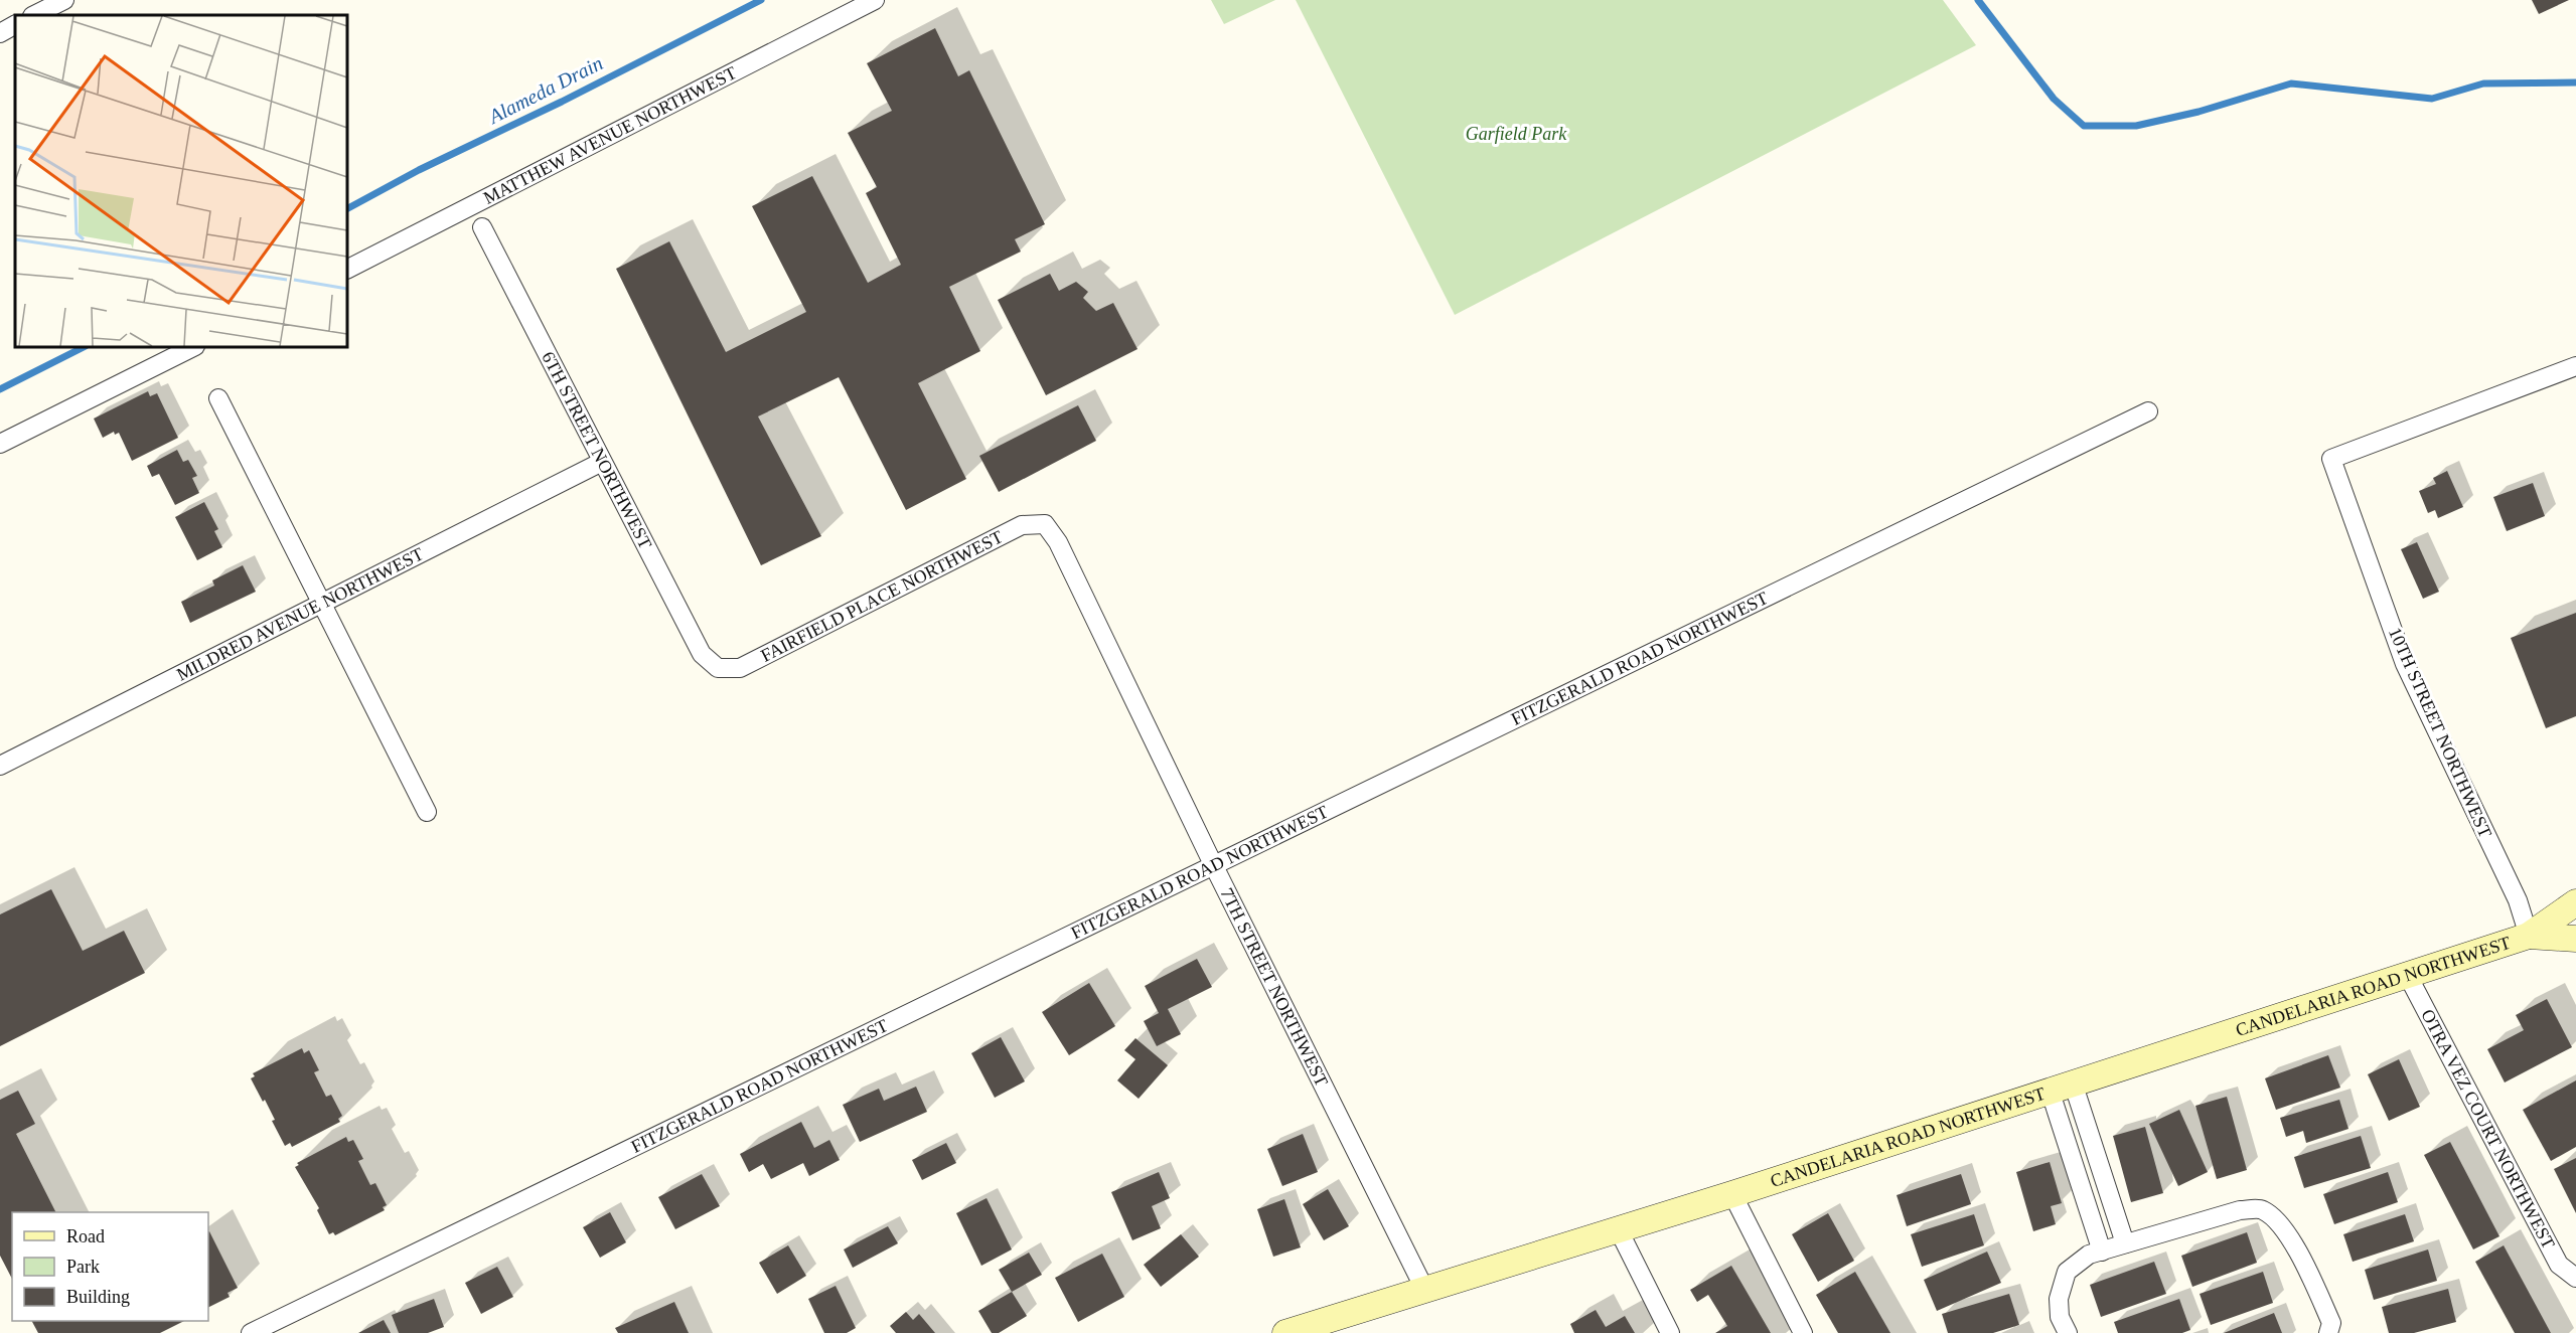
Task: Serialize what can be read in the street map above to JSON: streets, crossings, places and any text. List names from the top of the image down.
{
  "streets": {
    "main road": ["CANDELARIA ROAD NORTHWEST"],
    "street": [
      "MATTHEW AVENUE NORTHWEST",
      "6TH STREET NORTHWEST",
      "FAIRFIELD PLACE NORTHWEST",
      "MILDRED AVENUE NORTHWEST",
      "FITZGERALD ROAD NORTHWEST",
      "10TH STREET NORTHWEST",
      "7TH STREET NORTHWEST",
      "OTRA VEZ COURT NORTHWEST"
    ]
  },
  "crossings": [
    ["6TH STREET NORTHWEST", "FAIRFIELD PLACE NORTHWEST"],
    ["6TH STREET NORTHWEST", "MILDRED AVENUE NORTHWEST"],
    ["FAIRFIELD PLACE NORTHWEST", "7TH STREET NORTHWEST"],
    ["FITZGERALD ROAD NORTHWEST", "7TH STREET NORTHWEST"],
    ["10TH STREET NORTHWEST", "CANDELARIA ROAD NORTHWEST"],
    ["CANDELARIA ROAD NORTHWEST", "7TH STREET NORTHWEST"],
    ["CANDELARIA ROAD NORTHWEST", "OTRA VEZ COURT NORTHWEST"]
  ],
  "water": ["Alameda Drain"],
  "parks": ["Garfield Park"],
  "legend": ["Road", "Park", "Building"]
}
